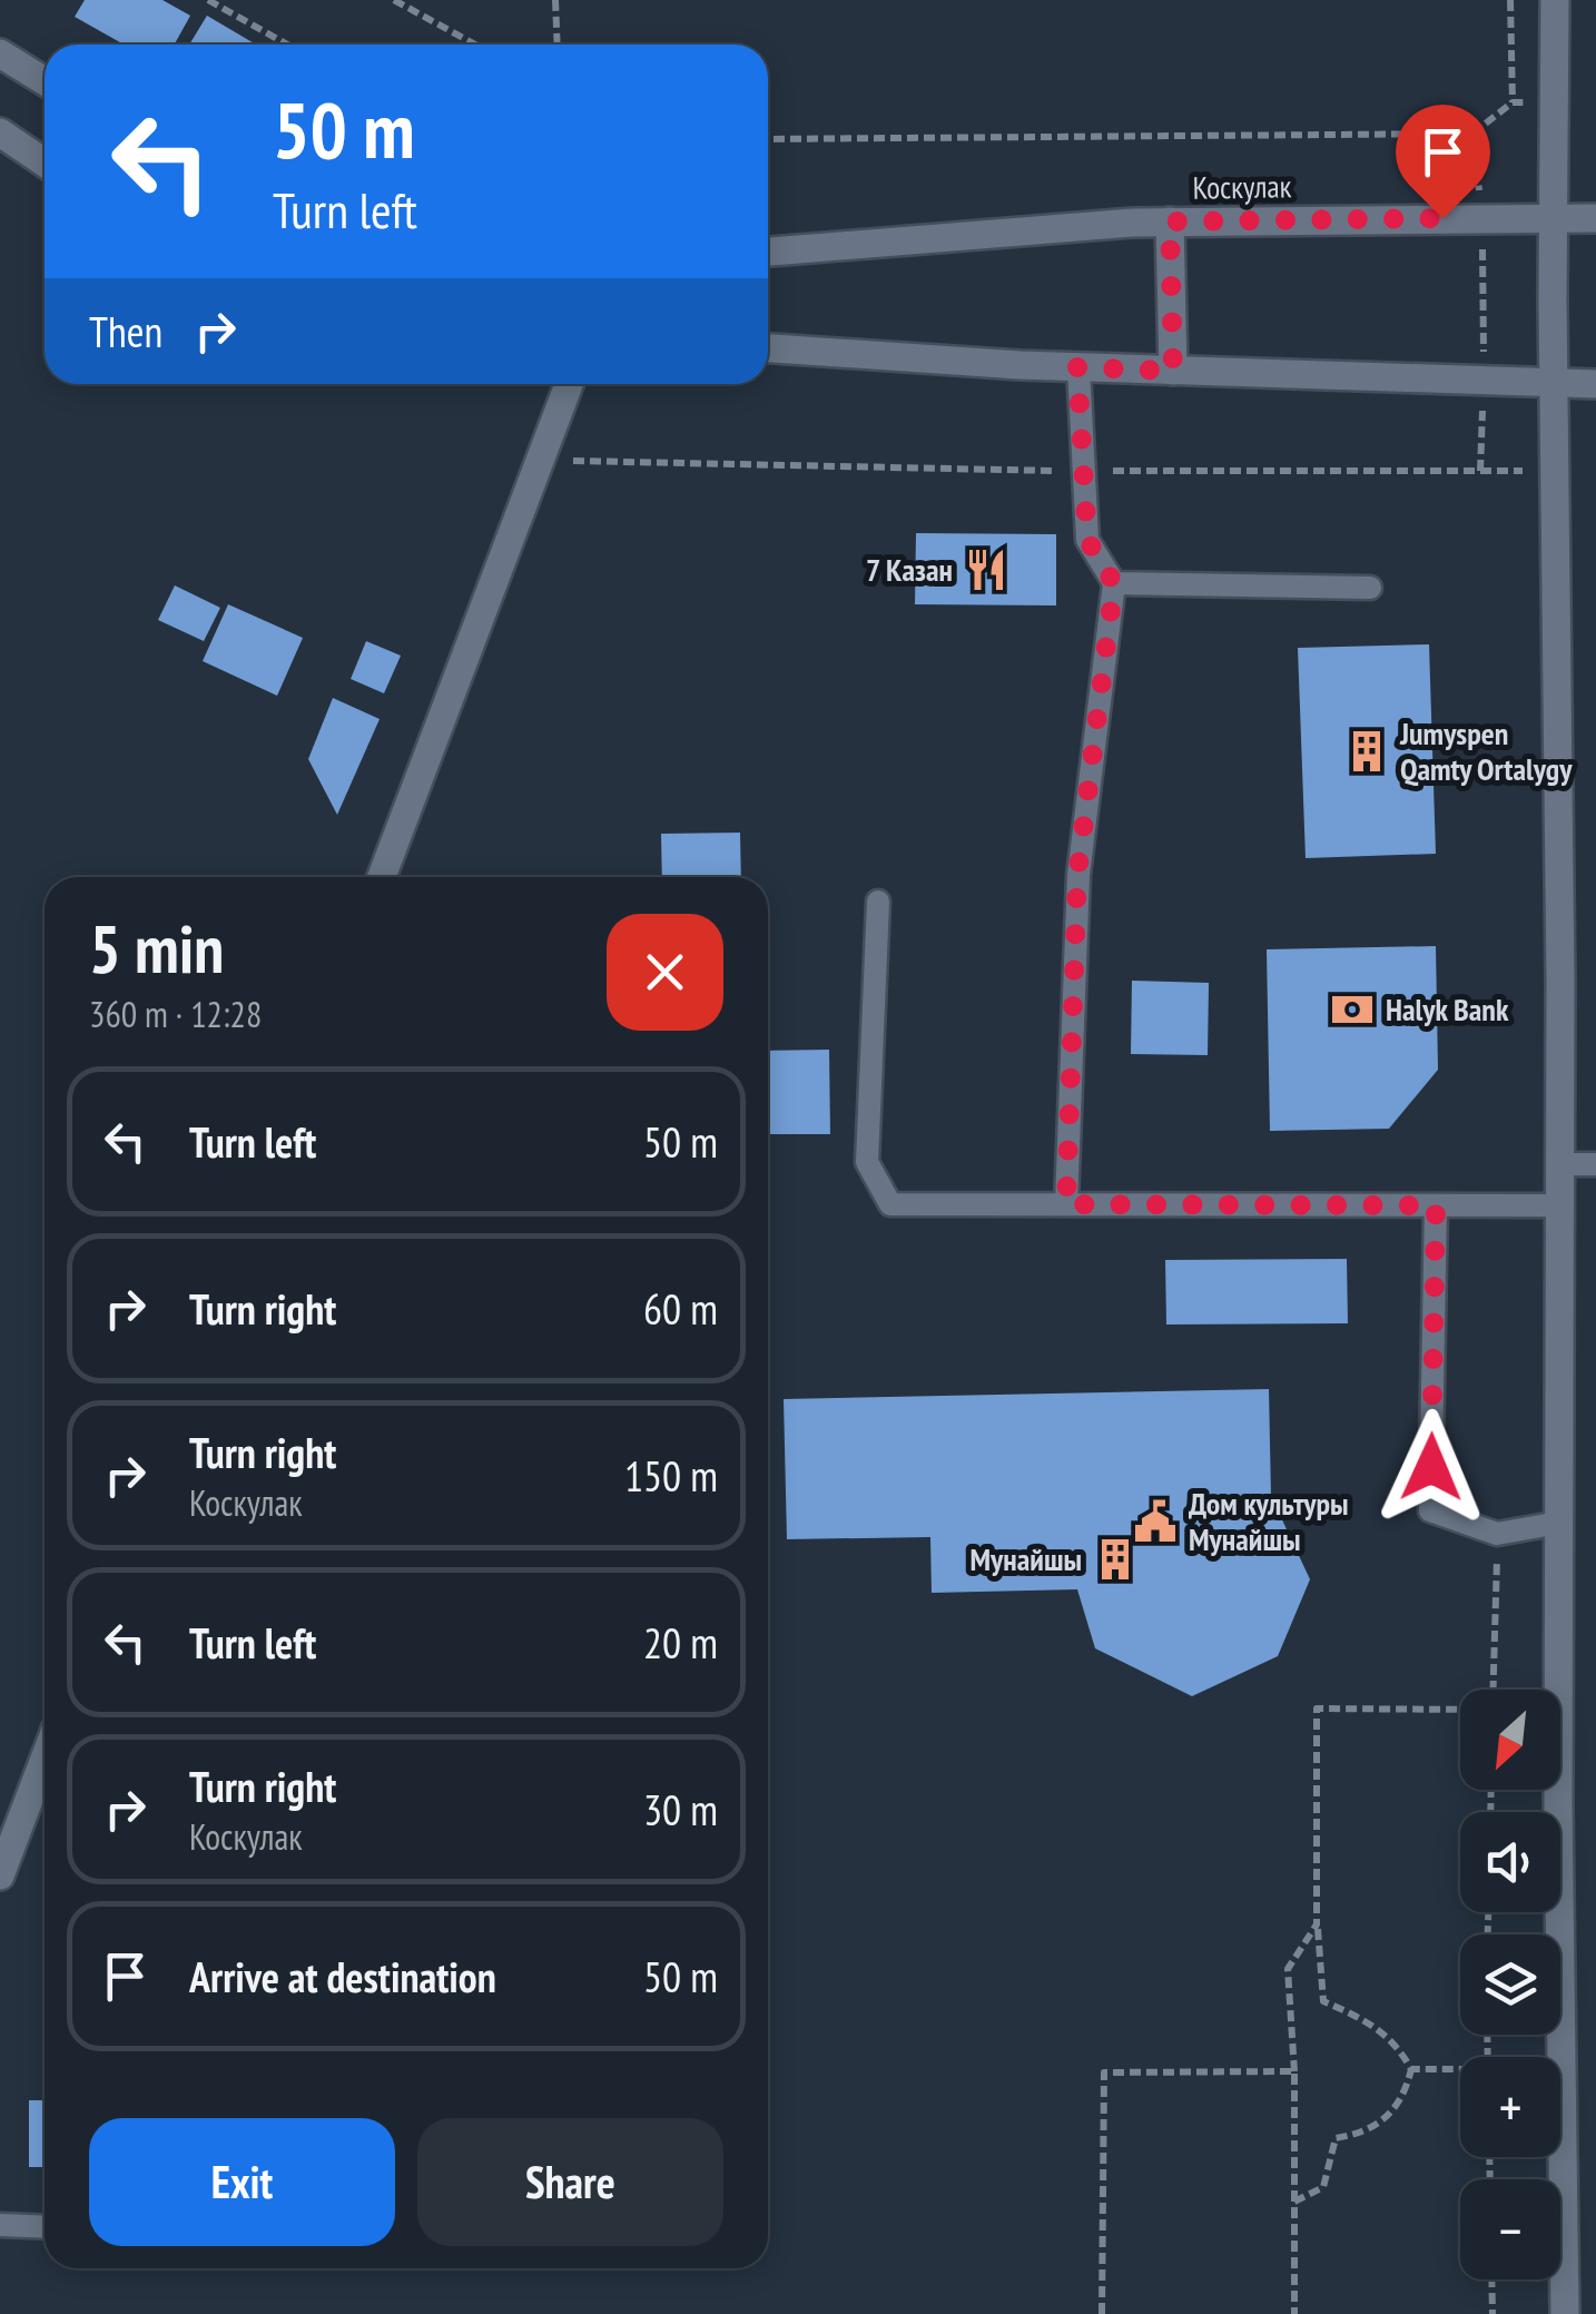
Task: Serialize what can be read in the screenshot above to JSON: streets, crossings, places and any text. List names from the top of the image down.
{
  "streets": {
    "street": ["Коскулак"]
  },
  "places": {
    "restaurant": ["7 Казан"],
    "building": ["Jumyspen Qamty Ortalygy", "Мунайшы"],
    "bank": ["Halyk Bank"],
    "public building": ["Дом культуры Мунайшы"]
  },
  "north": "bottom left",
  "page": {
    "turn": ["50 m", "Turn left"],
    "then": "Then",
    "heading": ["5 min", "360 m · 12:28"],
    "list": [
      {
        "name": "Turn left",
        "value": "50 m"
      },
      {
        "name": "Turn right",
        "value": "60 m"
      },
      {
        "name": "Turn right",
        "note": "Коскулак",
        "value": "150 m"
      },
      {
        "name": "Turn left",
        "value": "20 m"
      },
      {
        "name": "Turn right",
        "note": "Коскулак",
        "value": "30 m"
      },
      {
        "name": "Arrive at destination",
        "value": "50 m"
      }
    ],
    "map_buttons": ["+", "−"],
    "buttons": ["Exit", "Share"]
  }
}
